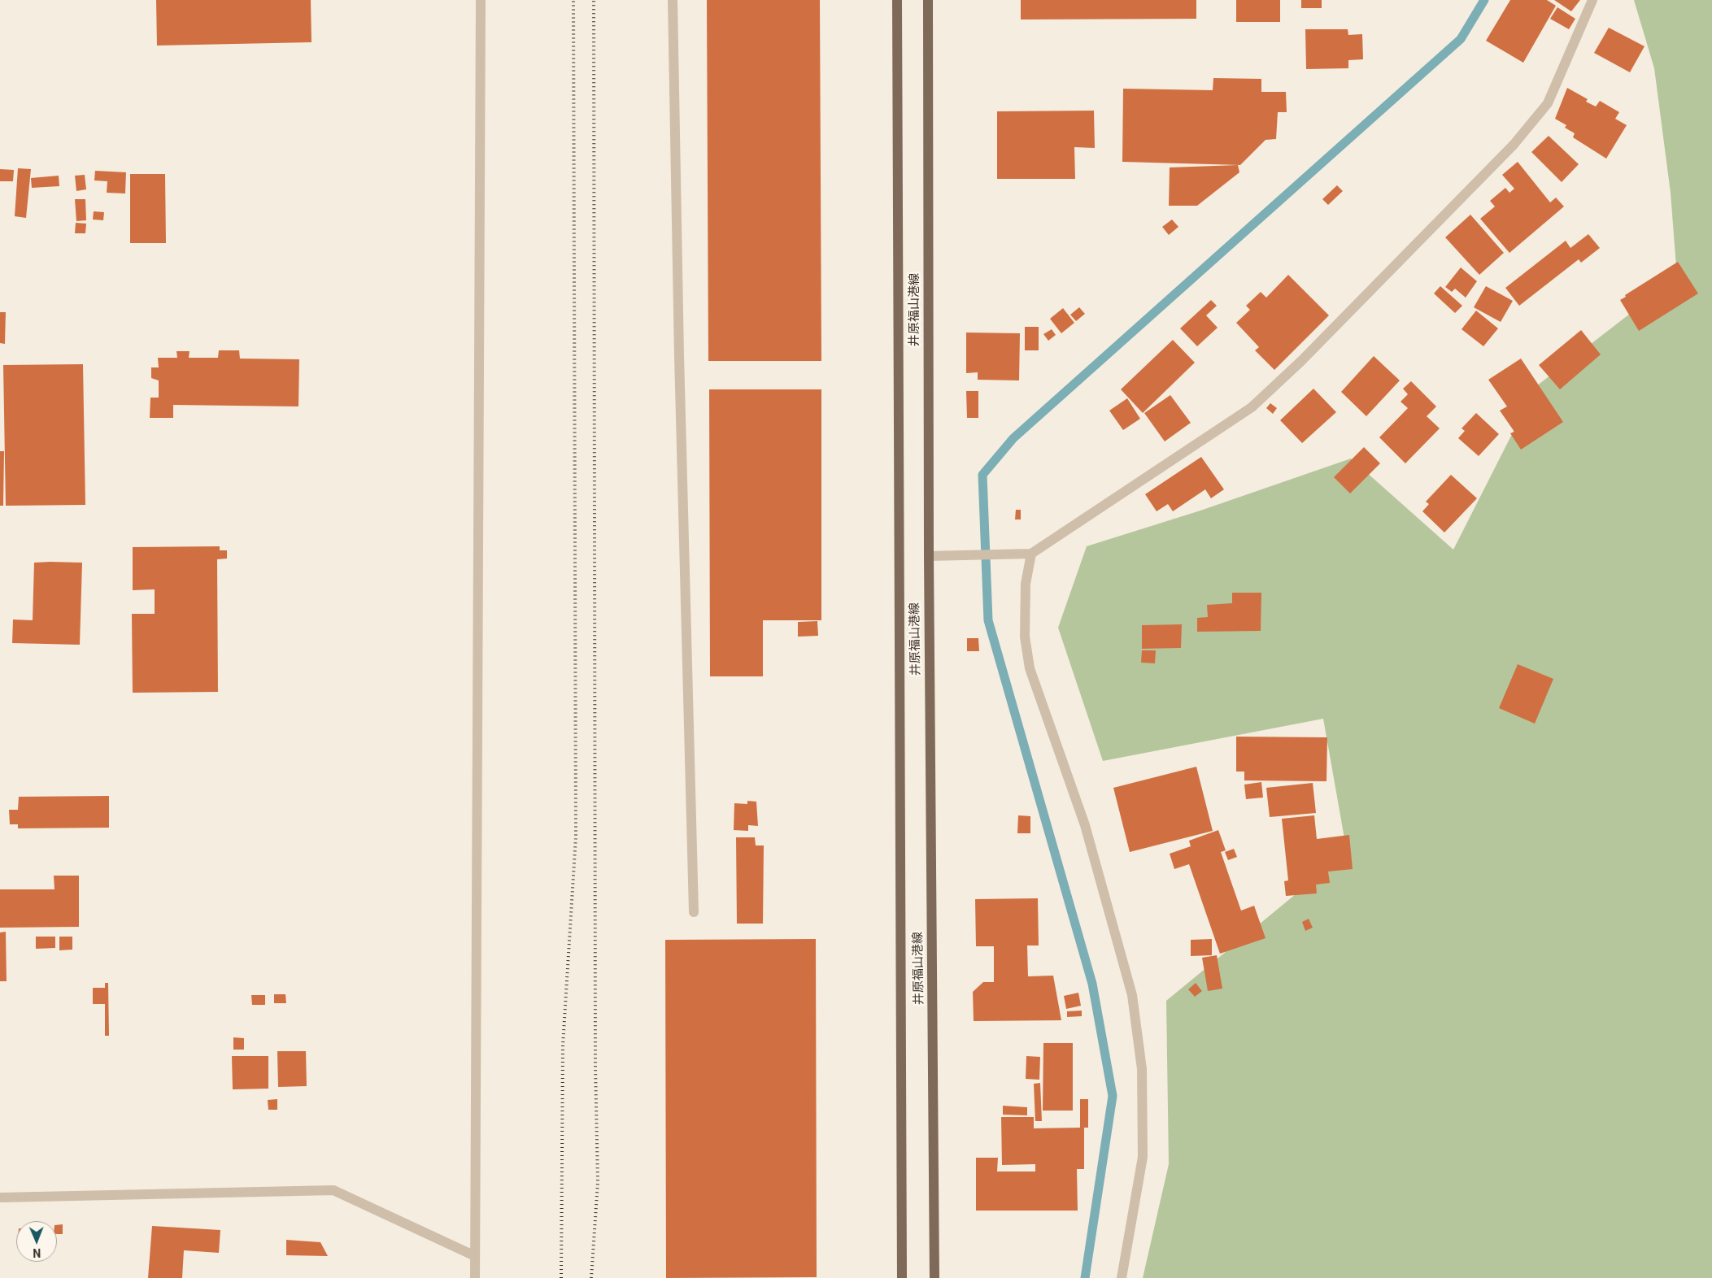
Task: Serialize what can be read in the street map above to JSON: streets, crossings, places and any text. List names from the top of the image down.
{
  "streets": {
    "main road": ["井原福山港線"]
  },
  "north": "bottom"
}
